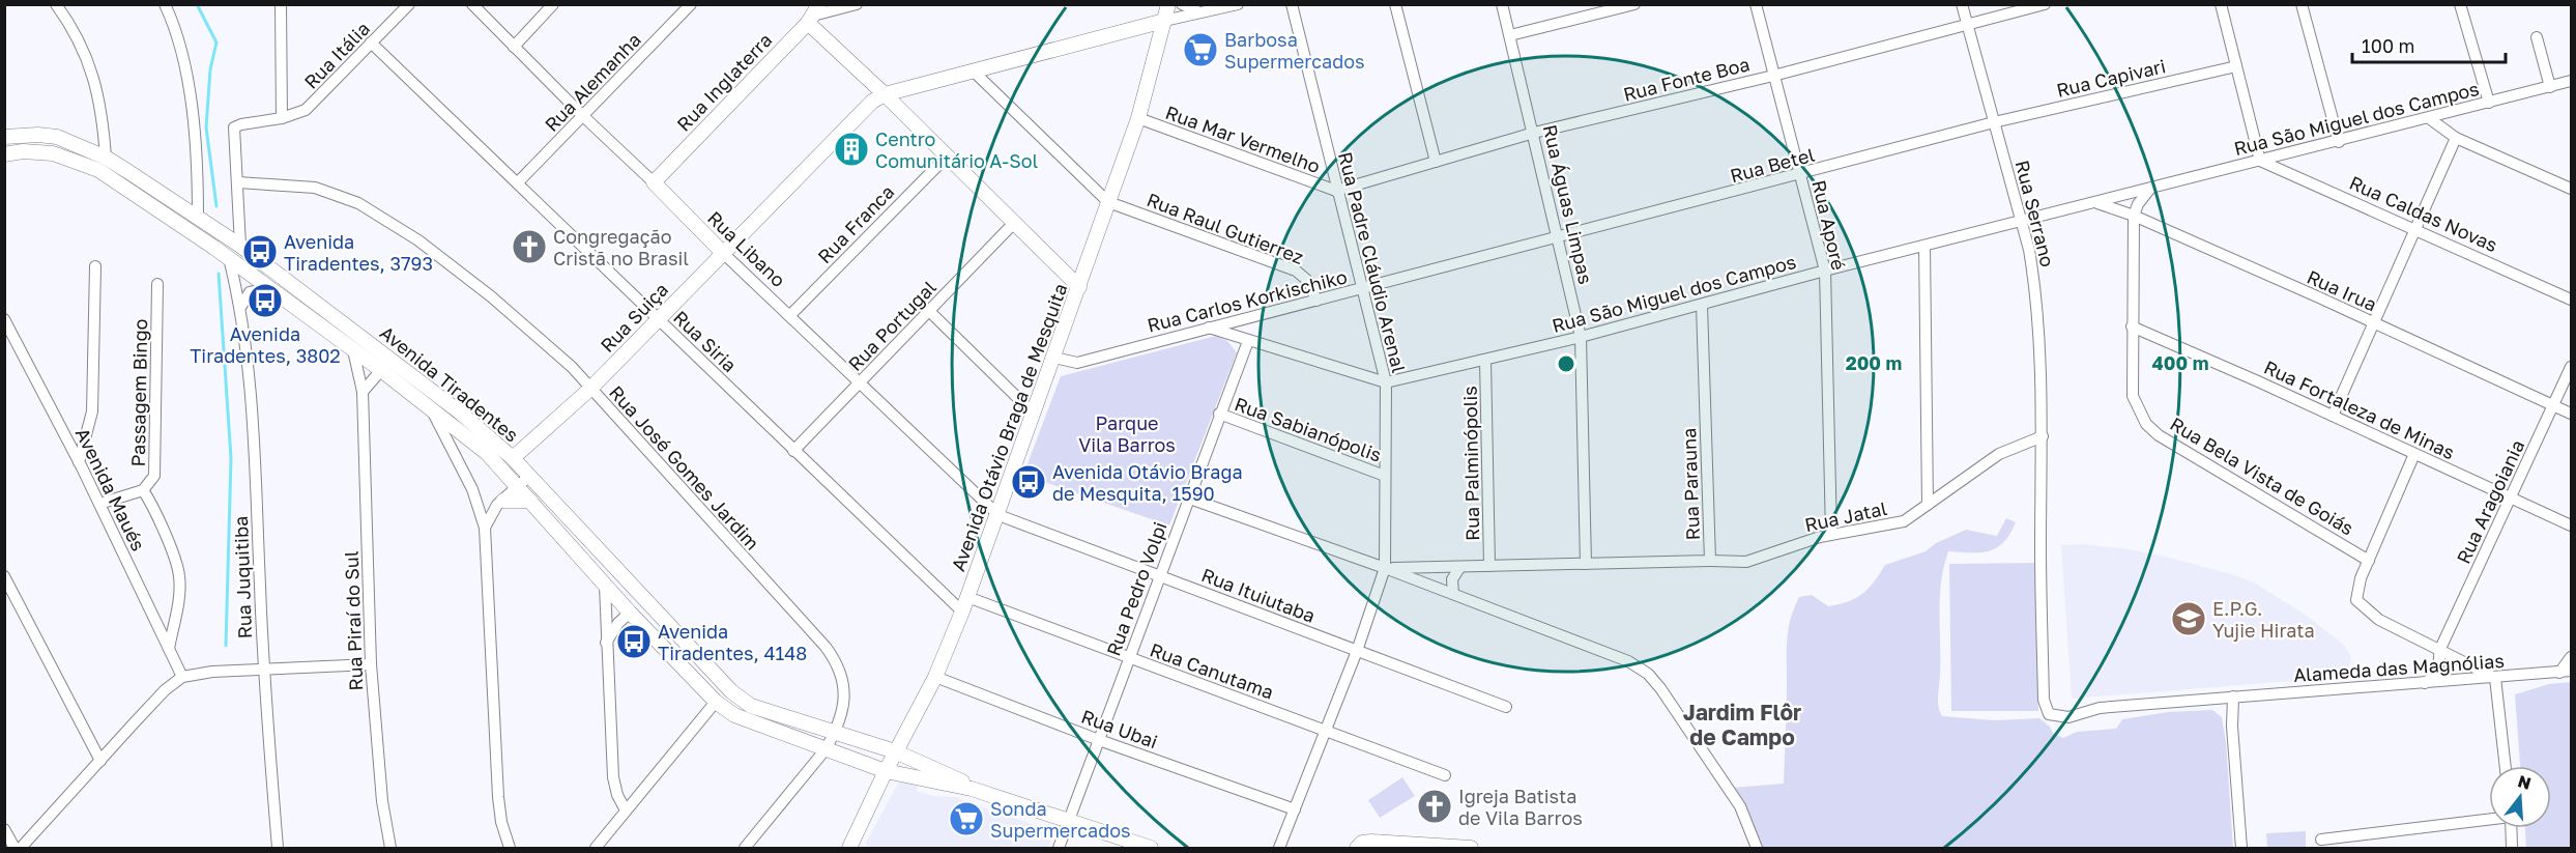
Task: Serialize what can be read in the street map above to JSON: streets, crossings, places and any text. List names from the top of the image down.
{
  "streets": {
    "main road": [
      "Rua Inglaterra",
      "Rua Libano",
      "Rua Suiça",
      "Avenida Tiradentes",
      "Avenida Otávio Braga de Mesquita"
    ],
    "street": [
      "Rua Itália",
      "Rua Capivari",
      "Rua Fonte Boa",
      "Rua Alemanha",
      "Rua São Miguel dos Campos",
      "Rua Mar Vermelho",
      "Rua Betel",
      "Rua Águas Limpas",
      "Rua Serrano",
      "Rua Caldas Novas",
      "Rua Franca",
      "Rua Aporé",
      "Rua Raul Gutierrez",
      "Rua Padre Cláudio Arenal",
      "Rua Irua",
      "Rua Carlos Korkischiko",
      "Rua Portugal",
      "Rua Siria",
      "Passagem Bingo",
      "Rua Fortaleza de Minas",
      "Rua Sabianópolis",
      "Rua Palminópolis",
      "Rua José Gomes Jardim",
      "Rua Bela Vista de Goiás",
      "Rua Parauna",
      "Avenida Maués",
      "Rua Aragoiania",
      "Rua Jatal",
      "Rua Juquitiba",
      "Rua Pedro Volpi",
      "Rua Ituiutaba",
      "Rua Piraí do Sul",
      "Alameda das Magnólias",
      "Rua Canutama",
      "Rua Ubai"
    ]
  },
  "crossings": [
    ["Rua Itália", "Rua Siria"],
    ["Rua Itália", "Rua José Gomes Jardim"],
    ["Rua Capivari", "Rua Betel"],
    ["Rua Capivari", "Rua Serrano"],
    ["Rua Fonte Boa", "Rua Mar Vermelho"],
    ["Rua Fonte Boa", "Rua Águas Limpas"],
    ["Rua Fonte Boa", "Rua Serrano"],
    ["Rua Fonte Boa", "Rua Aporé"],
    ["Rua Fonte Boa", "Rua Padre Cláudio Arenal"],
    ["Rua Alemanha", "Rua Libano"],
    ["Rua Alemanha", "Rua Siria"],
    ["Rua Inglaterra", "Rua Libano"],
    ["Rua São Miguel dos Campos", "Rua Águas Limpas"],
    ["Rua São Miguel dos Campos", "Rua Serrano"],
    ["Rua São Miguel dos Campos", "Rua Caldas Novas"],
    ["Rua São Miguel dos Campos", "Rua Aporé"],
    ["Rua São Miguel dos Campos", "Rua Padre Cláudio Arenal"],
    ["Rua São Miguel dos Campos", "Rua Irua"],
    ["Rua São Miguel dos Campos", "Rua Carlos Korkischiko"],
    ["Rua São Miguel dos Campos", "Rua Palminópolis"],
    ["Rua São Miguel dos Campos", "Rua Parauna"],
    ["Rua São Miguel dos Campos", "Rua Pedro Volpi"],
    ["Rua Mar Vermelho", "Rua Padre Cláudio Arenal"],
    ["Rua Mar Vermelho", "Avenida Otávio Braga de Mesquita"],
    ["Rua Betel", "Rua Águas Limpas"],
    ["Rua Betel", "Rua Serrano"],
    ["Rua Betel", "Rua Aporé"],
    ["Rua Betel", "Rua Carlos Korkischiko"],
    ["Rua Águas Limpas", "Rua Carlos Korkischiko"],
    ["Rua Águas Limpas", "Rua Parauna"],
    ["Rua Serrano", "Rua Jatal"],
    ["Rua Serrano", "Alameda das Magnólias"],
    ["Rua Franca", "Rua Libano"],
    ["Rua Aporé", "Rua Jatal"],
    ["Rua Raul Gutierrez", "Rua Carlos Korkischiko"],
    ["Rua Raul Gutierrez", "Avenida Otávio Braga de Mesquita"],
    ["Rua Libano", "Rua Suiça"],
    ["Rua Libano", "Rua Portugal"],
    ["Rua Libano", "Avenida Otávio Braga de Mesquita"],
    ["Rua Libano", "Rua Ituiutaba"],
    ["Rua Padre Cláudio Arenal", "Rua Carlos Korkischiko"],
    ["Rua Padre Cláudio Arenal", "Rua Sabianópolis"],
    ["Rua Padre Cláudio Arenal", "Rua Parauna"],
    ["Rua Padre Cláudio Arenal", "Rua Ituiutaba"],
    ["Rua Padre Cláudio Arenal", "Rua Canutama"],
    ["Rua Padre Cláudio Arenal", "Rua Ubai"],
    ["Rua Irua", "Rua Bela Vista de Goiás"],
    ["Rua Irua", "Rua Aragoiania"],
    ["Rua Carlos Korkischiko", "Avenida Otávio Braga de Mesquita"],
    ["Rua Suiça", "Rua Siria"],
    ["Rua Suiça", "Avenida Tiradentes"],
    ["Rua Suiça", "Rua José Gomes Jardim"],
    ["Rua Portugal", "Rua Siria"],
    ["Rua Siria", "Avenida Otávio Braga de Mesquita"],
    ["Avenida Tiradentes", "Avenida Otávio Braga de Mesquita"],
    ["Avenida Tiradentes", "Rua José Gomes Jardim"],
    ["Avenida Tiradentes", "Rua Juquitiba"],
    ["Avenida Tiradentes", "Rua Piraí do Sul"],
    ["Passagem Bingo", "Avenida Maués"],
    ["Rua Fortaleza de Minas", "Rua Bela Vista de Goiás"],
    ["Rua Fortaleza de Minas", "Rua Aragoiania"],
    ["Avenida Otávio Braga de Mesquita", "Rua Ituiutaba"],
    ["Avenida Otávio Braga de Mesquita", "Rua Canutama"],
    ["Avenida Otávio Braga de Mesquita", "Rua Ubai"],
    ["Rua Sabianópolis", "Rua Pedro Volpi"],
    ["Rua Palminópolis", "Rua Parauna"],
    ["Rua Parauna", "Rua Jatal"],
    ["Rua Aragoiania", "Alameda das Magnólias"],
    ["Rua Pedro Volpi", "Rua Ituiutaba"],
    ["Rua Pedro Volpi", "Rua Canutama"],
    ["Rua Pedro Volpi", "Rua Ubai"]
  ],
  "districts": ["Jardim Flôr de Campo"],
  "parks": ["Parque Vila Barros"],
  "places": {
    "supermarket": ["Barbosa Supermercados", "Sonda Supermercados"],
    "building": ["Centro Comunitário A-Sol"],
    "church": ["Congregação Cristã no Brasil", "Igreja Batista de Vila Barros"],
    "bus stop": [
      "Avenida Tiradentes, 3793",
      "Avenida Tiradentes, 3802",
      "Avenida Otávio Braga de Mesquita, 1590",
      "Avenida Tiradentes, 4148"
    ],
    "school or university": ["E.P.G. Yujie Hirata"]
  },
  "scale_bar": "100 m",
  "north": "top",
  "rings": ["200 m", "400 m"]
}
